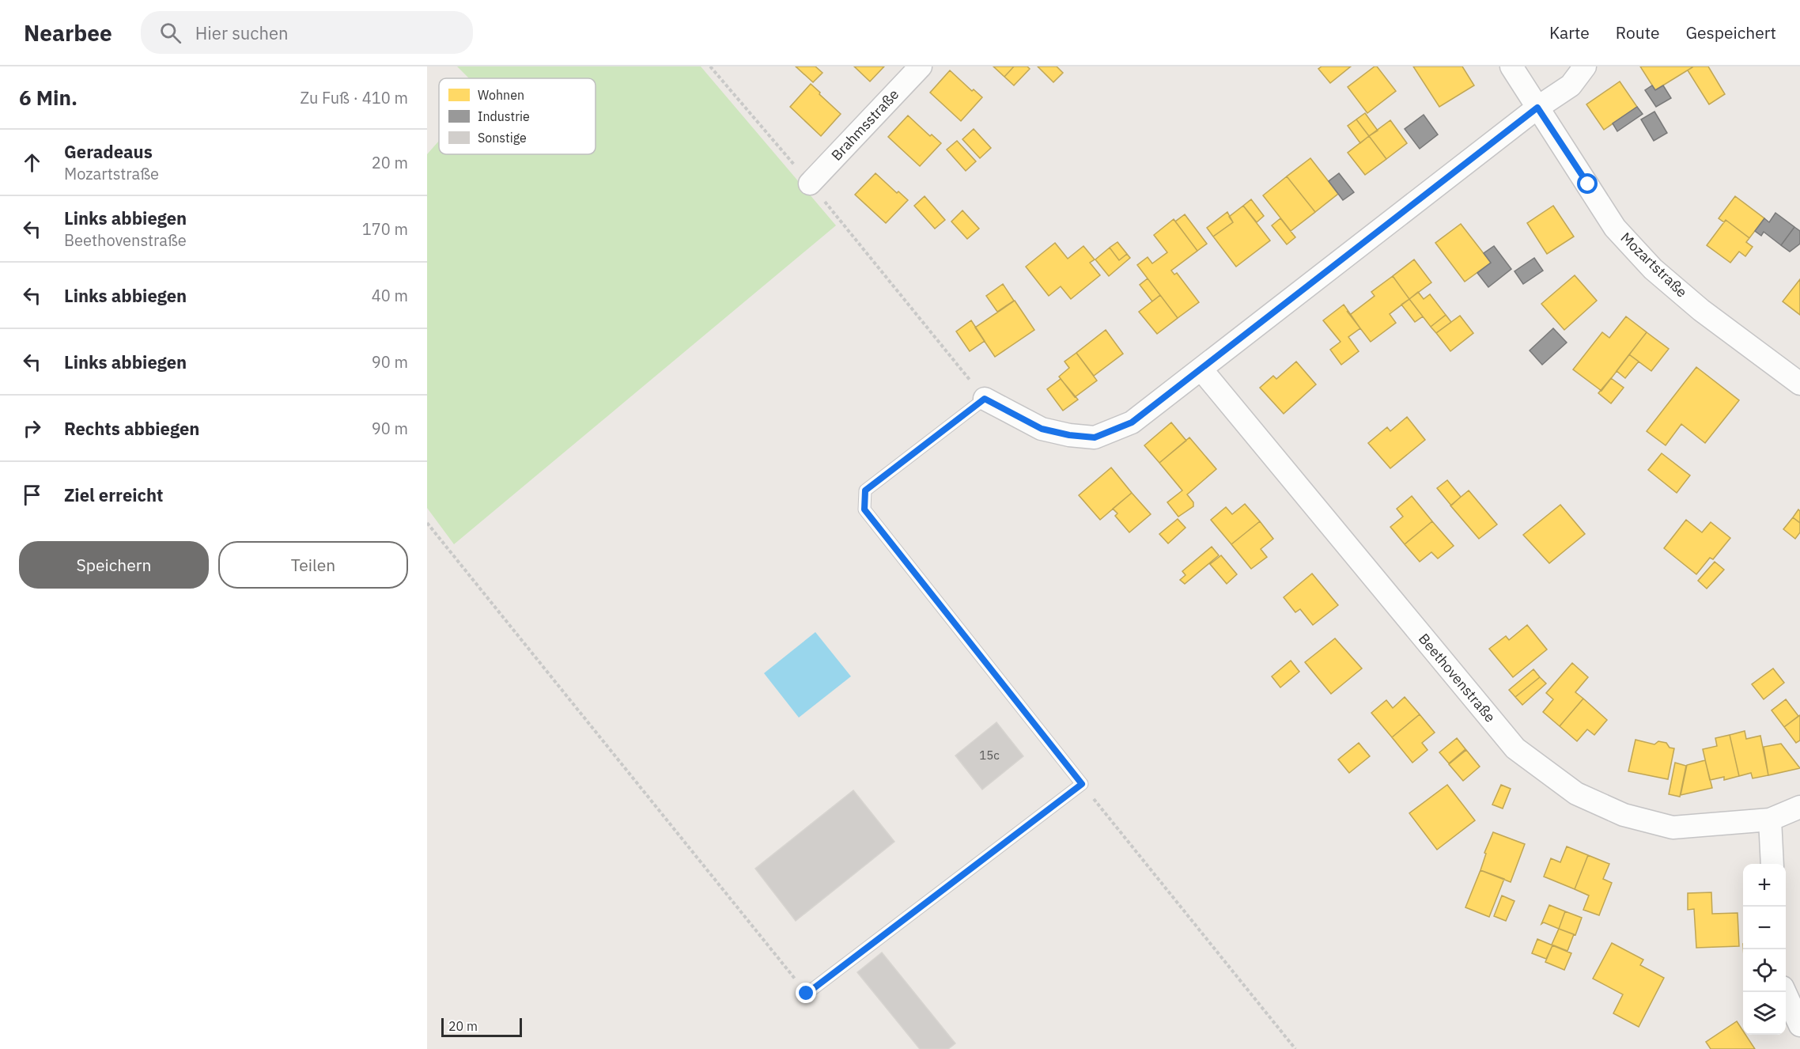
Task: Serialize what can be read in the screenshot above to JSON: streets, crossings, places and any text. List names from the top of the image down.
{
  "streets": {
    "street": ["Brahmsstraße", "Mozartstraße", "Beethovenstraße"]
  },
  "house_numbers": ["15c"],
  "legend": ["Wohnen", "Industrie", "Sonstige"],
  "scale_bar": "20 m",
  "page": {
    "header": "Nearbee",
    "search": "Hier suchen",
    "nav": ["Karte", "Route", "Gespeichert"],
    "heading": ["6 Min.", "Zu Fuß · 410 m"],
    "list": [
      ["Geradeaus", "Mozartstraße", "20 m"],
      ["Links abbiegen", "Beethovenstraße", "170 m"],
      ["Links abbiegen", "40 m"],
      ["Links abbiegen", "90 m"],
      ["Rechts abbiegen", "90 m"],
      "Ziel erreicht"
    ],
    "buttons": ["Speichern", "Teilen"],
    "map_buttons": ["+", "−"],
    "scale": "20 m"
  }
}
